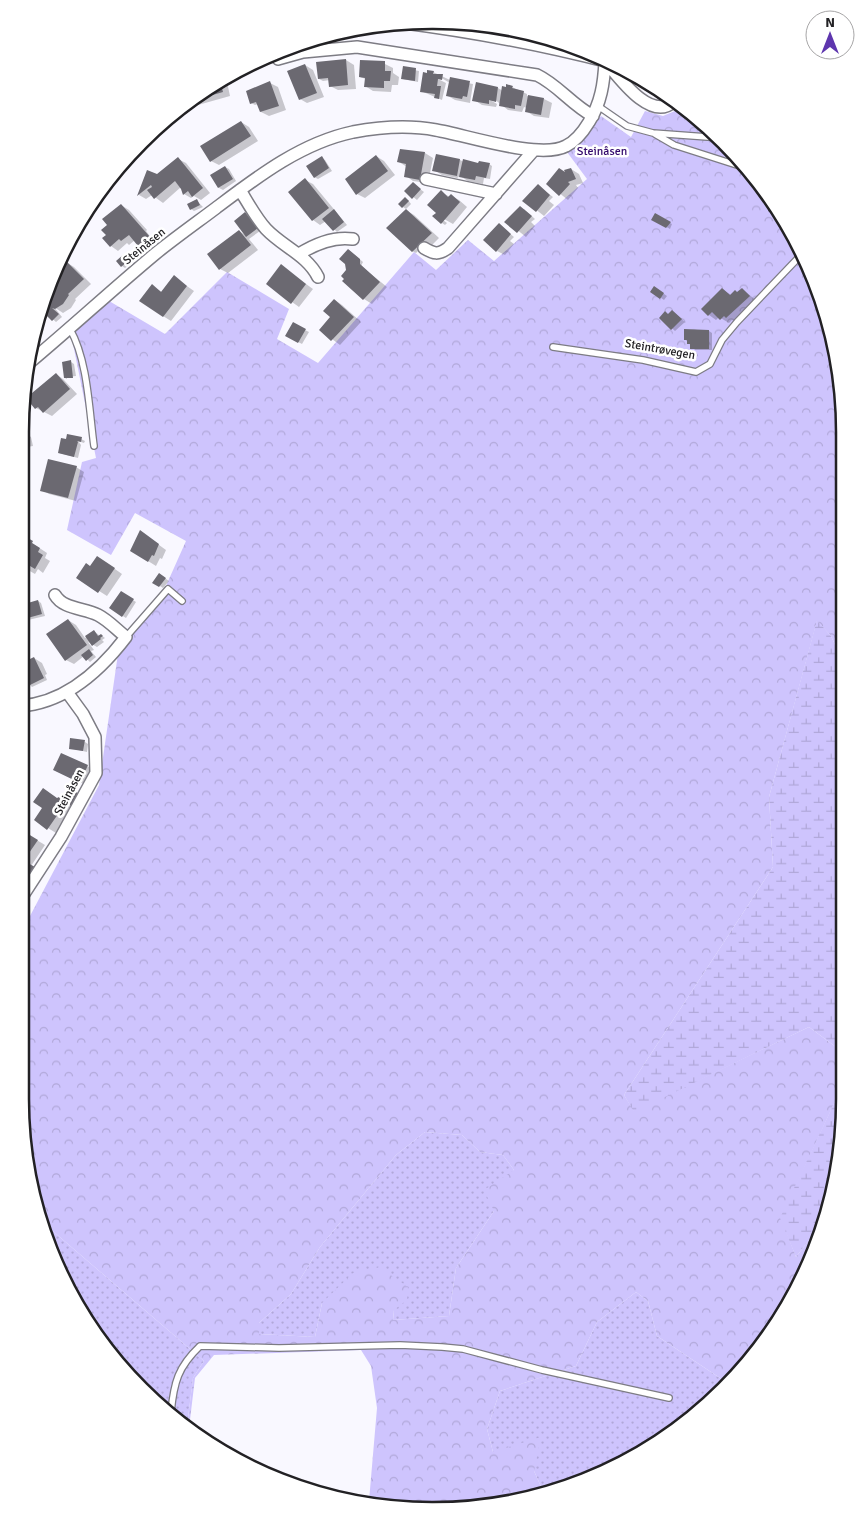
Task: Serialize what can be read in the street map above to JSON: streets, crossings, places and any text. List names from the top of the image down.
{
  "streets": {
    "street": ["Steinåsen"],
    "lane": ["Steintrøvegen"]
  },
  "parks": ["Steinåsen"],
  "north": "top"
}
